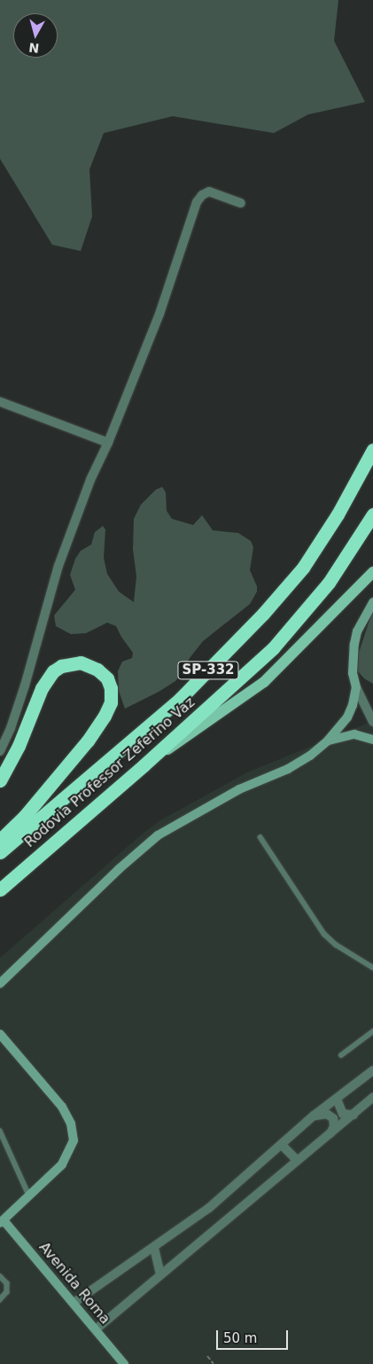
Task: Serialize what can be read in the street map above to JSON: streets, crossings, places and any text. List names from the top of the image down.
{
  "streets": {
    "highway": ["SP-332", "Rodovia Professor Zeferino Vaz"],
    "street": ["Avenida Roma"]
  },
  "scale_bar": "50 m",
  "north": "bottom"
}
